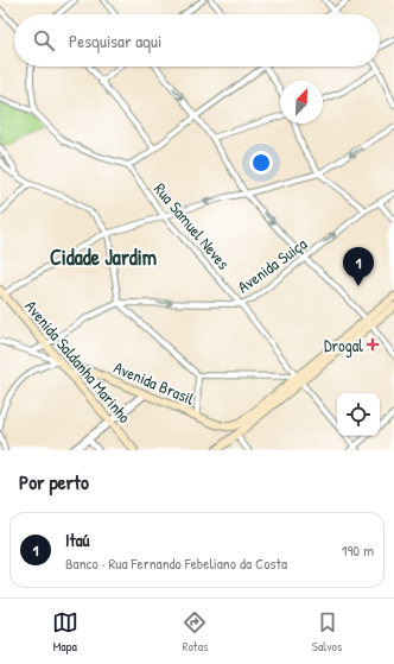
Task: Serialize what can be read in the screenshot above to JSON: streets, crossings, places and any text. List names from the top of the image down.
{
  "streets": {
    "main road": ["Avenida Saldanha Marinho", "Avenida Brasil"],
    "street": ["Rua Samuel Neves", "Avenida Suiça"]
  },
  "crossings": [
    ["Rua Samuel Neves", "Avenida Suiça"],
    ["Avenida Saldanha Marinho", "Avenida Brasil"]
  ],
  "one_way": ["Avenida Suiça"],
  "districts": ["Cidade Jardim"],
  "places": {
    "health": ["Drogal"]
  },
  "north": "top right",
  "page": {
    "search": "Pesquisar aqui",
    "pins": "1",
    "heading": "Por perto",
    "list": [
      {
        "mark": "1",
        "name": "Itaú",
        "note": "Banco · Rua Fernando Febeliano da Costa",
        "value": "190 m"
      }
    ],
    "nav": ["Mapa", "Rotas", "Salvos"]
  }
}
